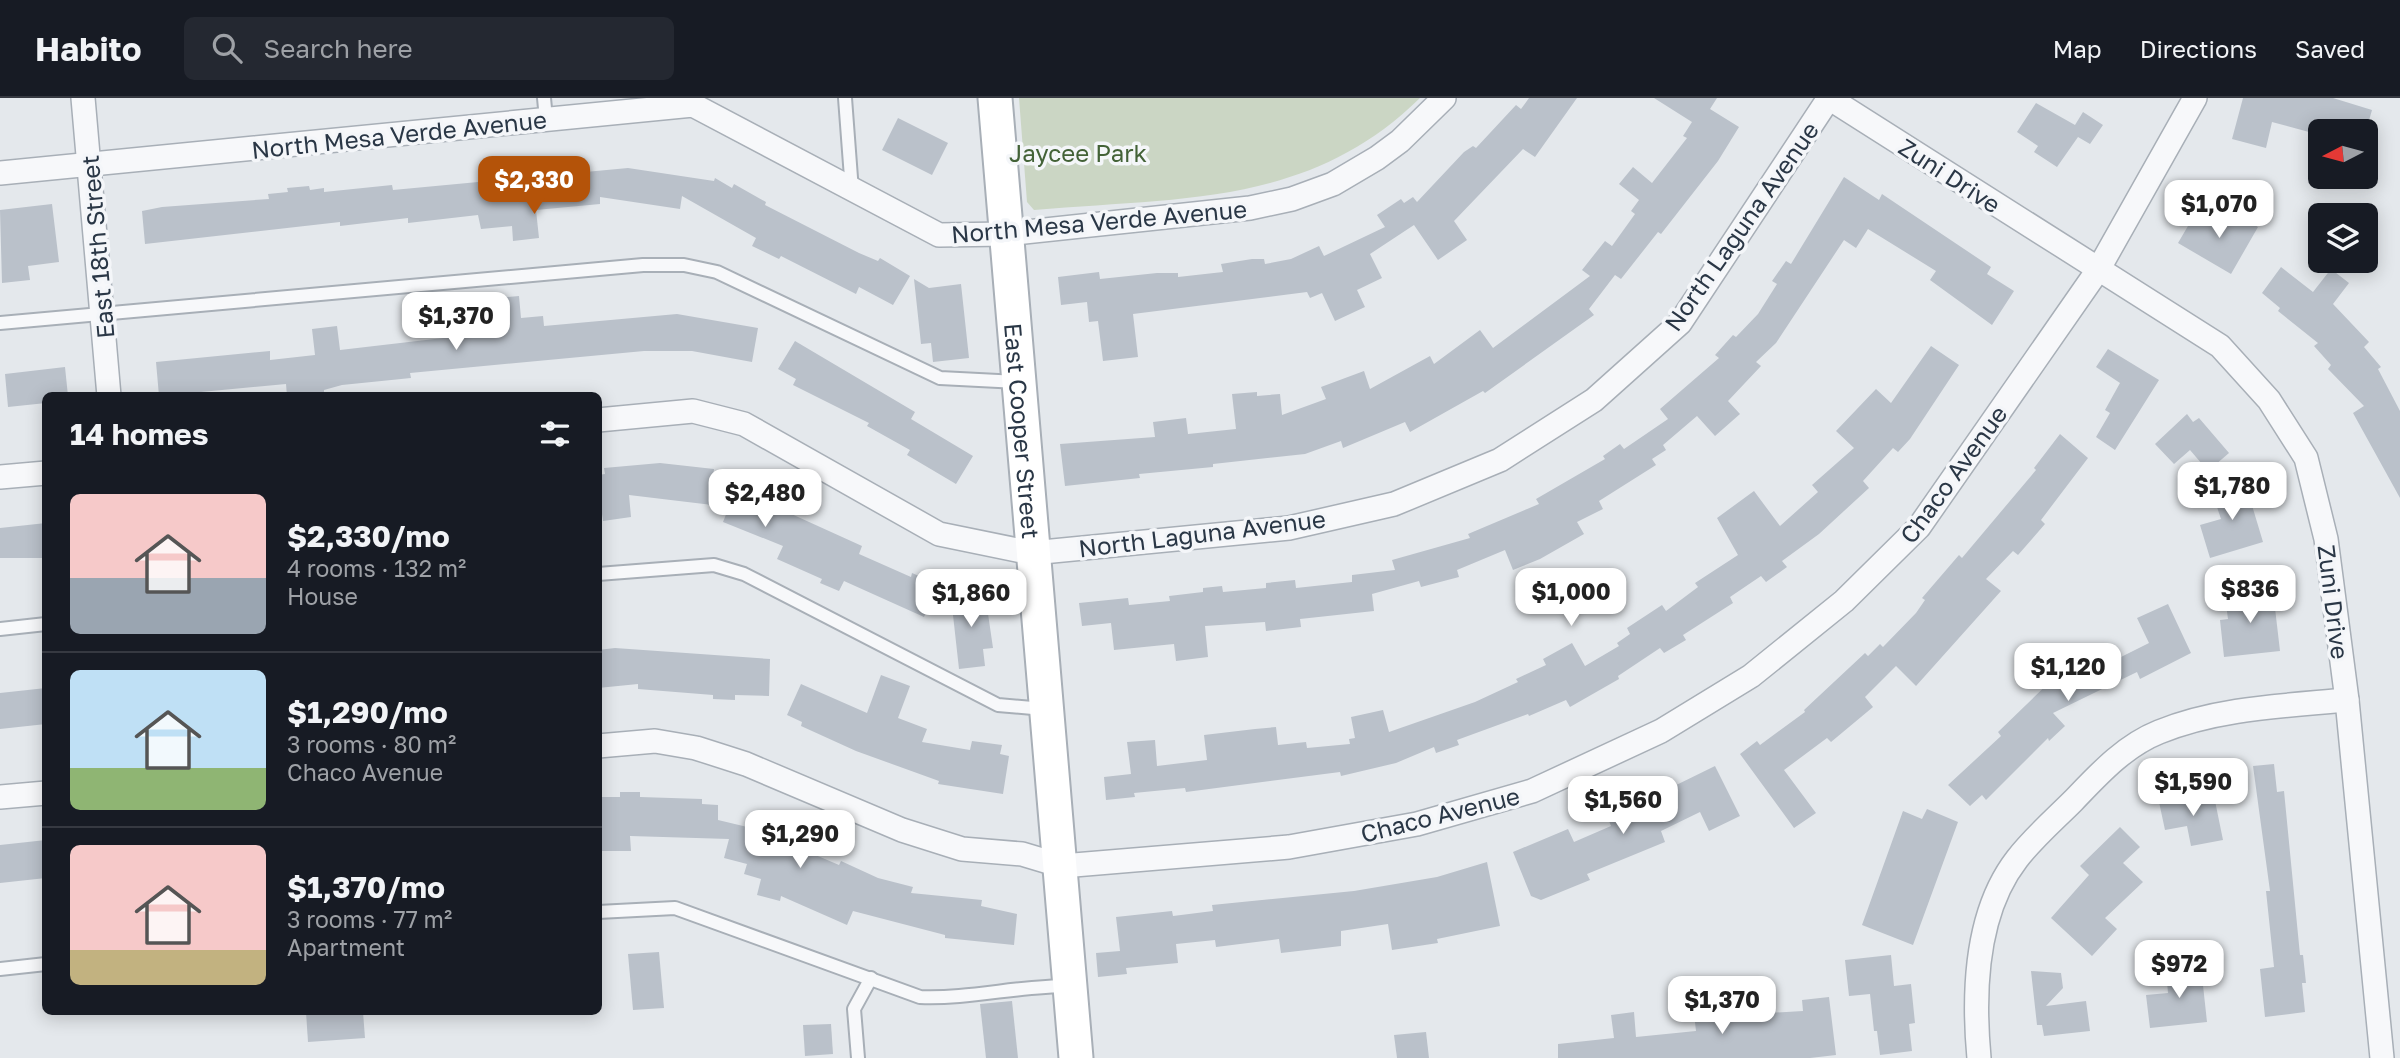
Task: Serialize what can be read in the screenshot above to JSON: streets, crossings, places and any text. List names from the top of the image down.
{
  "streets": {
    "street": [
      "North Mesa Verde Avenue",
      "Zuni Drive",
      "North Laguna Avenue",
      "East 18th Street",
      "East Cooper Street",
      "Chaco Avenue"
    ]
  },
  "crossings": [
    ["North Mesa Verde Avenue", "East 18th Street"],
    ["North Mesa Verde Avenue", "East Cooper Street"],
    ["Zuni Drive", "North Laguna Avenue"],
    ["Zuni Drive", "Chaco Avenue"],
    ["North Laguna Avenue", "East Cooper Street"],
    ["East Cooper Street", "Chaco Avenue"]
  ],
  "parks": ["Jaycee Park"],
  "north": "left",
  "page": {
    "header": "Habito",
    "search": "Search here",
    "nav": ["Map", "Directions", "Saved"],
    "price": [
      "$2,330",
      "$1,070",
      "$1,370",
      "$1,780",
      "$2,480",
      "$836",
      "$1,000",
      "$1,860",
      "$1,120",
      "$1,590",
      "$1,560",
      "$1,290",
      "$972",
      "$1,370"
    ],
    "heading": "14 homes",
    "list": [
      {
        "name": "$2,330/mo",
        "note": "4 rooms · 132 m² · House"
      },
      {
        "name": "$1,290/mo",
        "note": "3 rooms · 80 m² · Chaco Avenue"
      },
      {
        "name": "$1,370/mo",
        "note": "3 rooms · 77 m² · Apartment"
      }
    ]
  }
}
